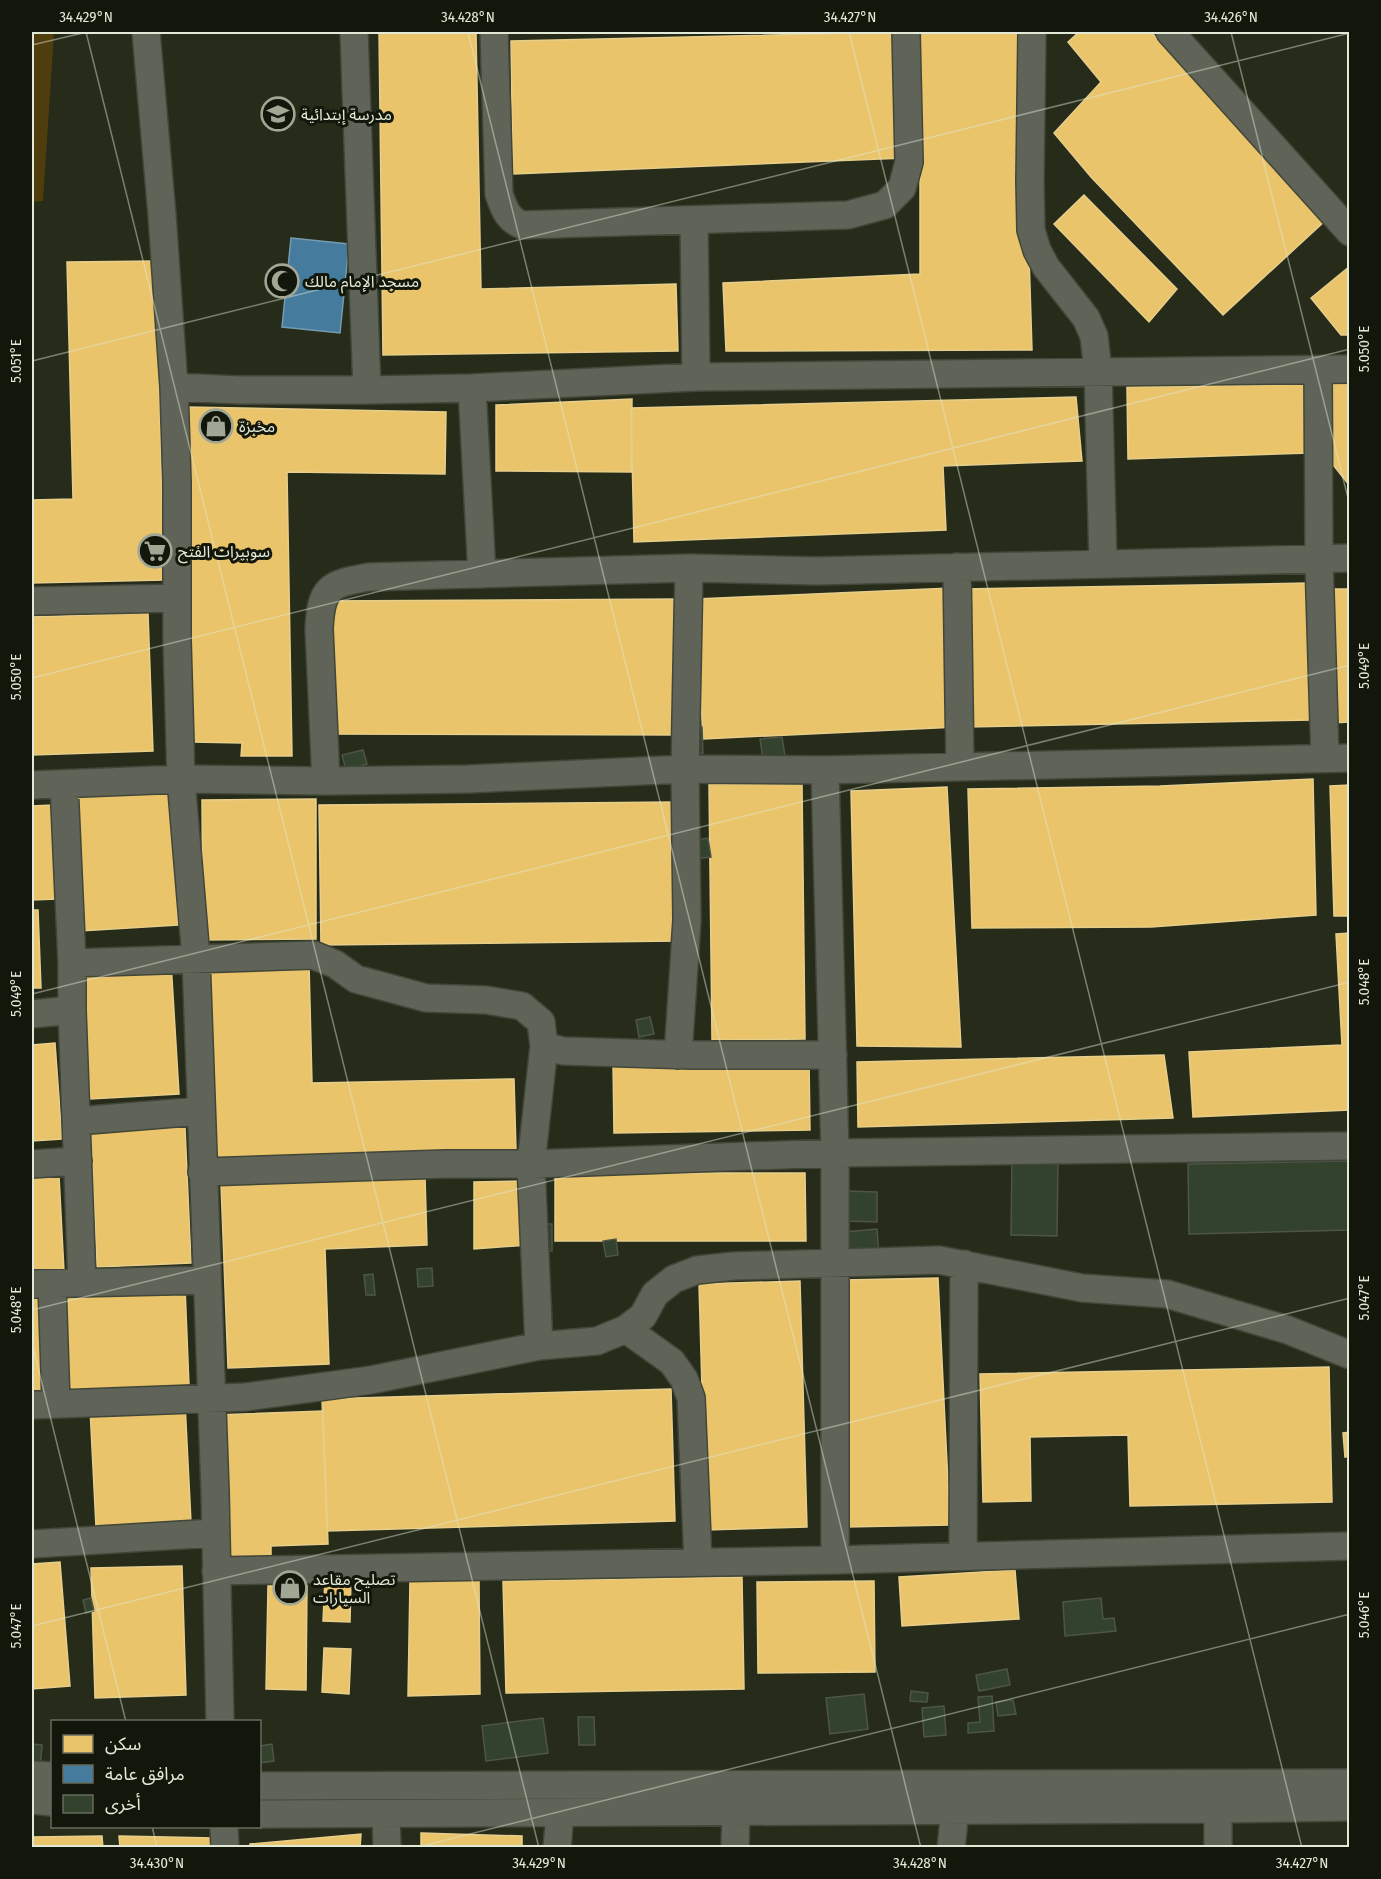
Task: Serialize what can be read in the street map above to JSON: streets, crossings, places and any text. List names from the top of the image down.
{
  "places": {
    "school or university": ["مدرسة إبتدائية"],
    "mosque": ["مسجد الإمام مالك"],
    "shop": ["مخبزة", "تصليح مقاعد السيارات"],
    "supermarket": ["سوبيرات الفتح"]
  },
  "legend": ["سكن", "مرافق عامة", "أخرى"],
  "coordinates": [
    "34.429°N",
    "34.428°N",
    "34.427°N",
    "34.426°N",
    "5.050°E",
    "5.051°E",
    "5.049°E",
    "5.048°E",
    "5.047°E",
    "5.046°E",
    "34.430°N"
  ]
}
